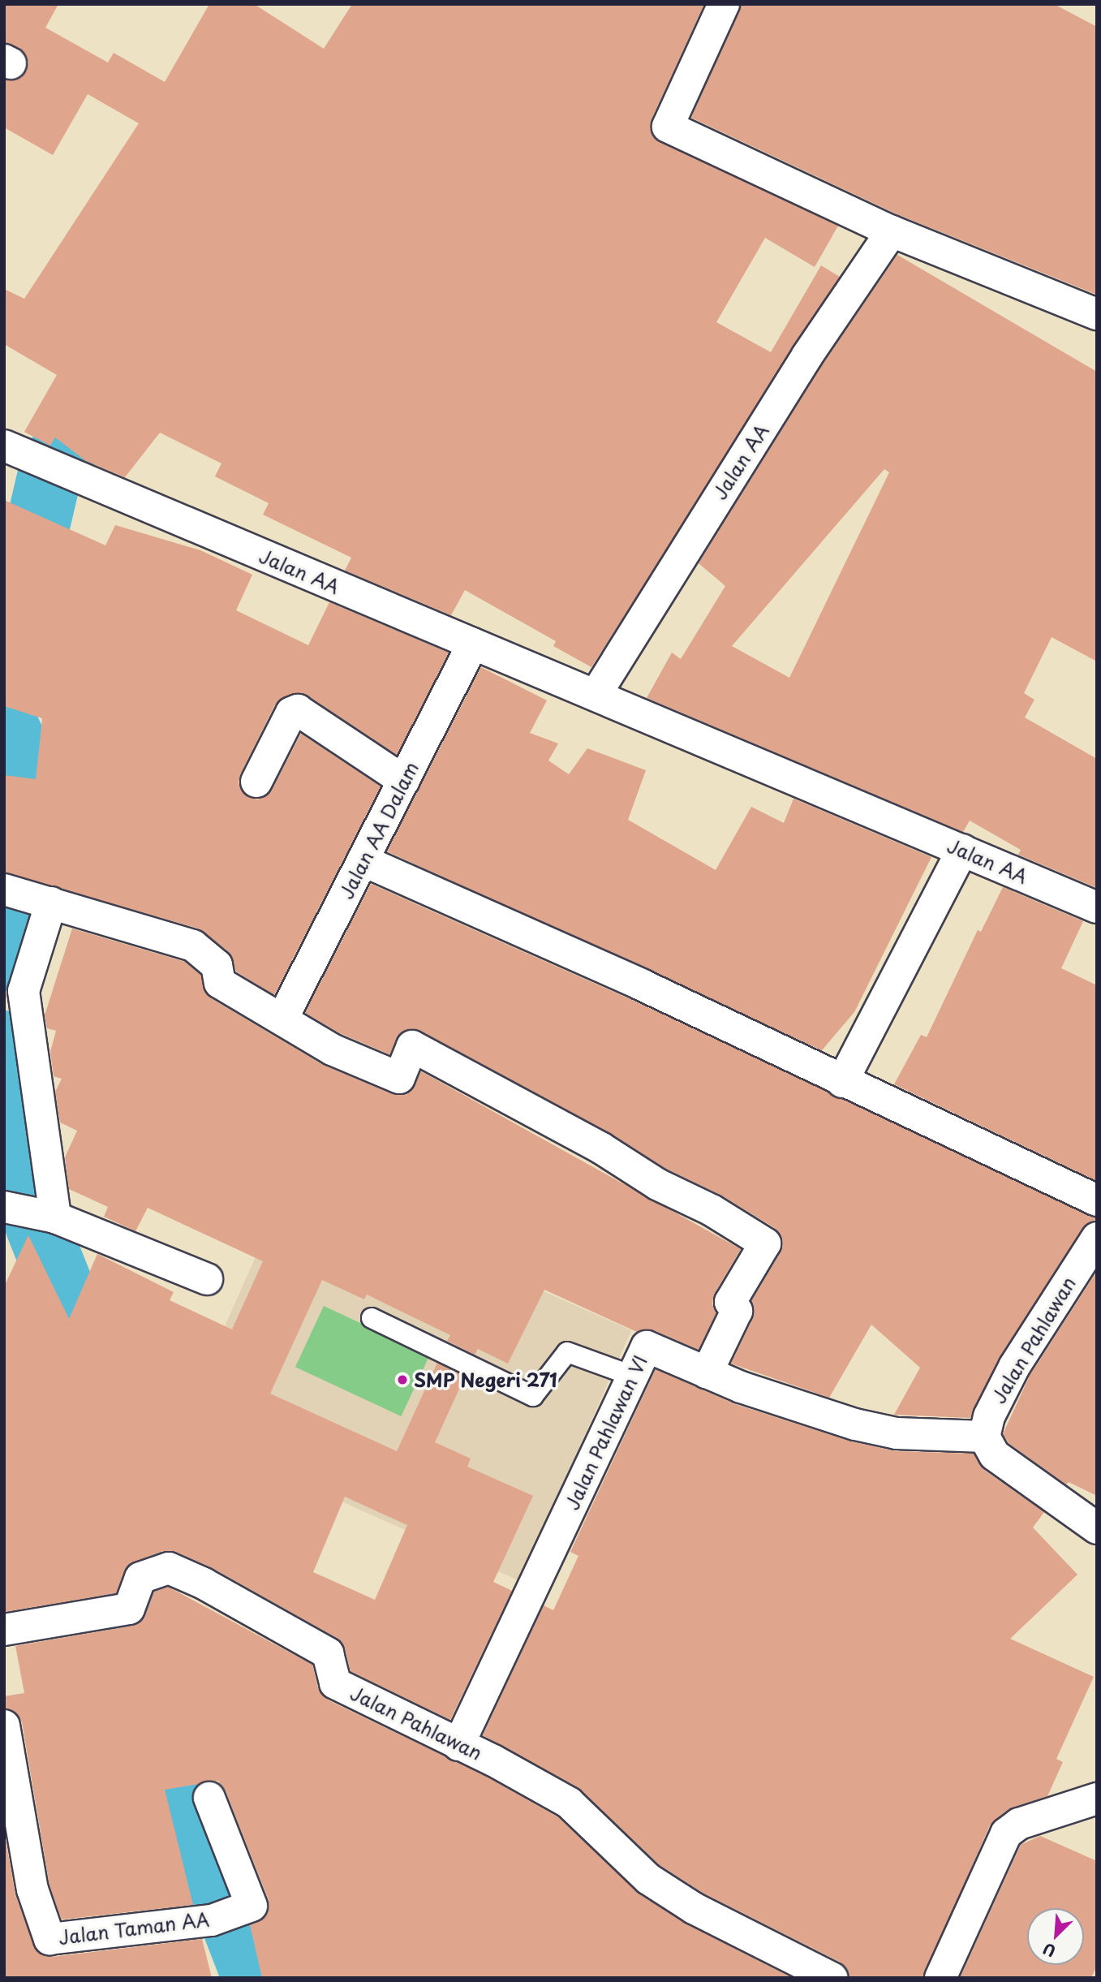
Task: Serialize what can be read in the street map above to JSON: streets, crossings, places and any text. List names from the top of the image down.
{
  "streets": {
    "street": [
      "Jalan AA",
      "Jalan AA Dalam",
      "Jalan Pahlawan",
      "Jalan Pahlawan VI",
      "Jalan Taman AA"
    ]
  },
  "crossings": [
    ["Jalan AA", "Jalan AA Dalam"],
    ["Jalan Pahlawan", "Jalan Pahlawan VI"]
  ],
  "places": ["SMP Negeri 271"],
  "north": "bottom left"
}
